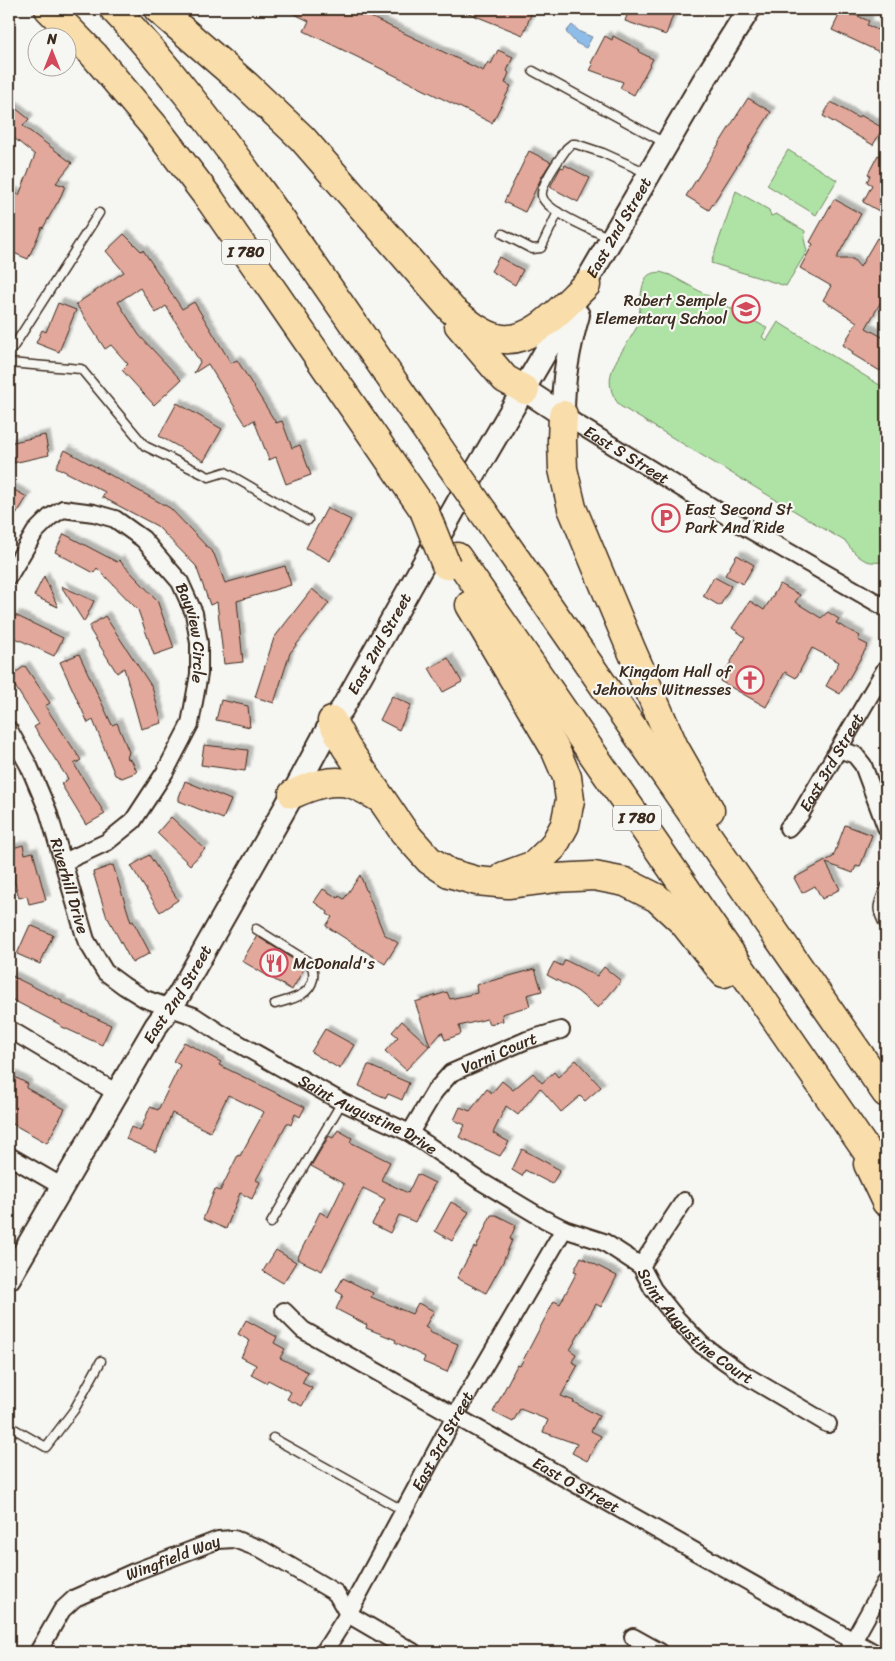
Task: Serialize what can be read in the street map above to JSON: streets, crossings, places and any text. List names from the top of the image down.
{
  "streets": {
    "highway": ["I 780"],
    "main road": ["East 2nd Street", "East S Street"],
    "street": [
      "Bayview Circle",
      "East 3rd Street",
      "Riverhill Drive",
      "Varni Court",
      "Saint Augustine Drive",
      "Saint Augustine Court",
      "East O Street",
      "Wingfield Way"
    ]
  },
  "crossings": [
    ["East 2nd Street", "East S Street"],
    ["East 2nd Street", "Riverhill Drive"],
    ["East 2nd Street", "Saint Augustine Drive"],
    ["Bayview Circle", "Riverhill Drive"],
    ["East 3rd Street", "Saint Augustine Drive"],
    ["East 3rd Street", "Saint Augustine Court"],
    ["East 3rd Street", "East O Street"],
    ["East 3rd Street", "Wingfield Way"],
    ["Riverhill Drive", "Saint Augustine Drive"],
    ["Varni Court", "Saint Augustine Drive"],
    ["Saint Augustine Drive", "Saint Augustine Court"]
  ],
  "places": {
    "school or university": ["Robert Semple Elementary School"],
    "parking": ["East Second St Park And Ride"],
    "church": ["Kingdom Hall of Jehovahs Witnesses"],
    "restaurant": ["McDonald's"]
  },
  "north": "top"
}
